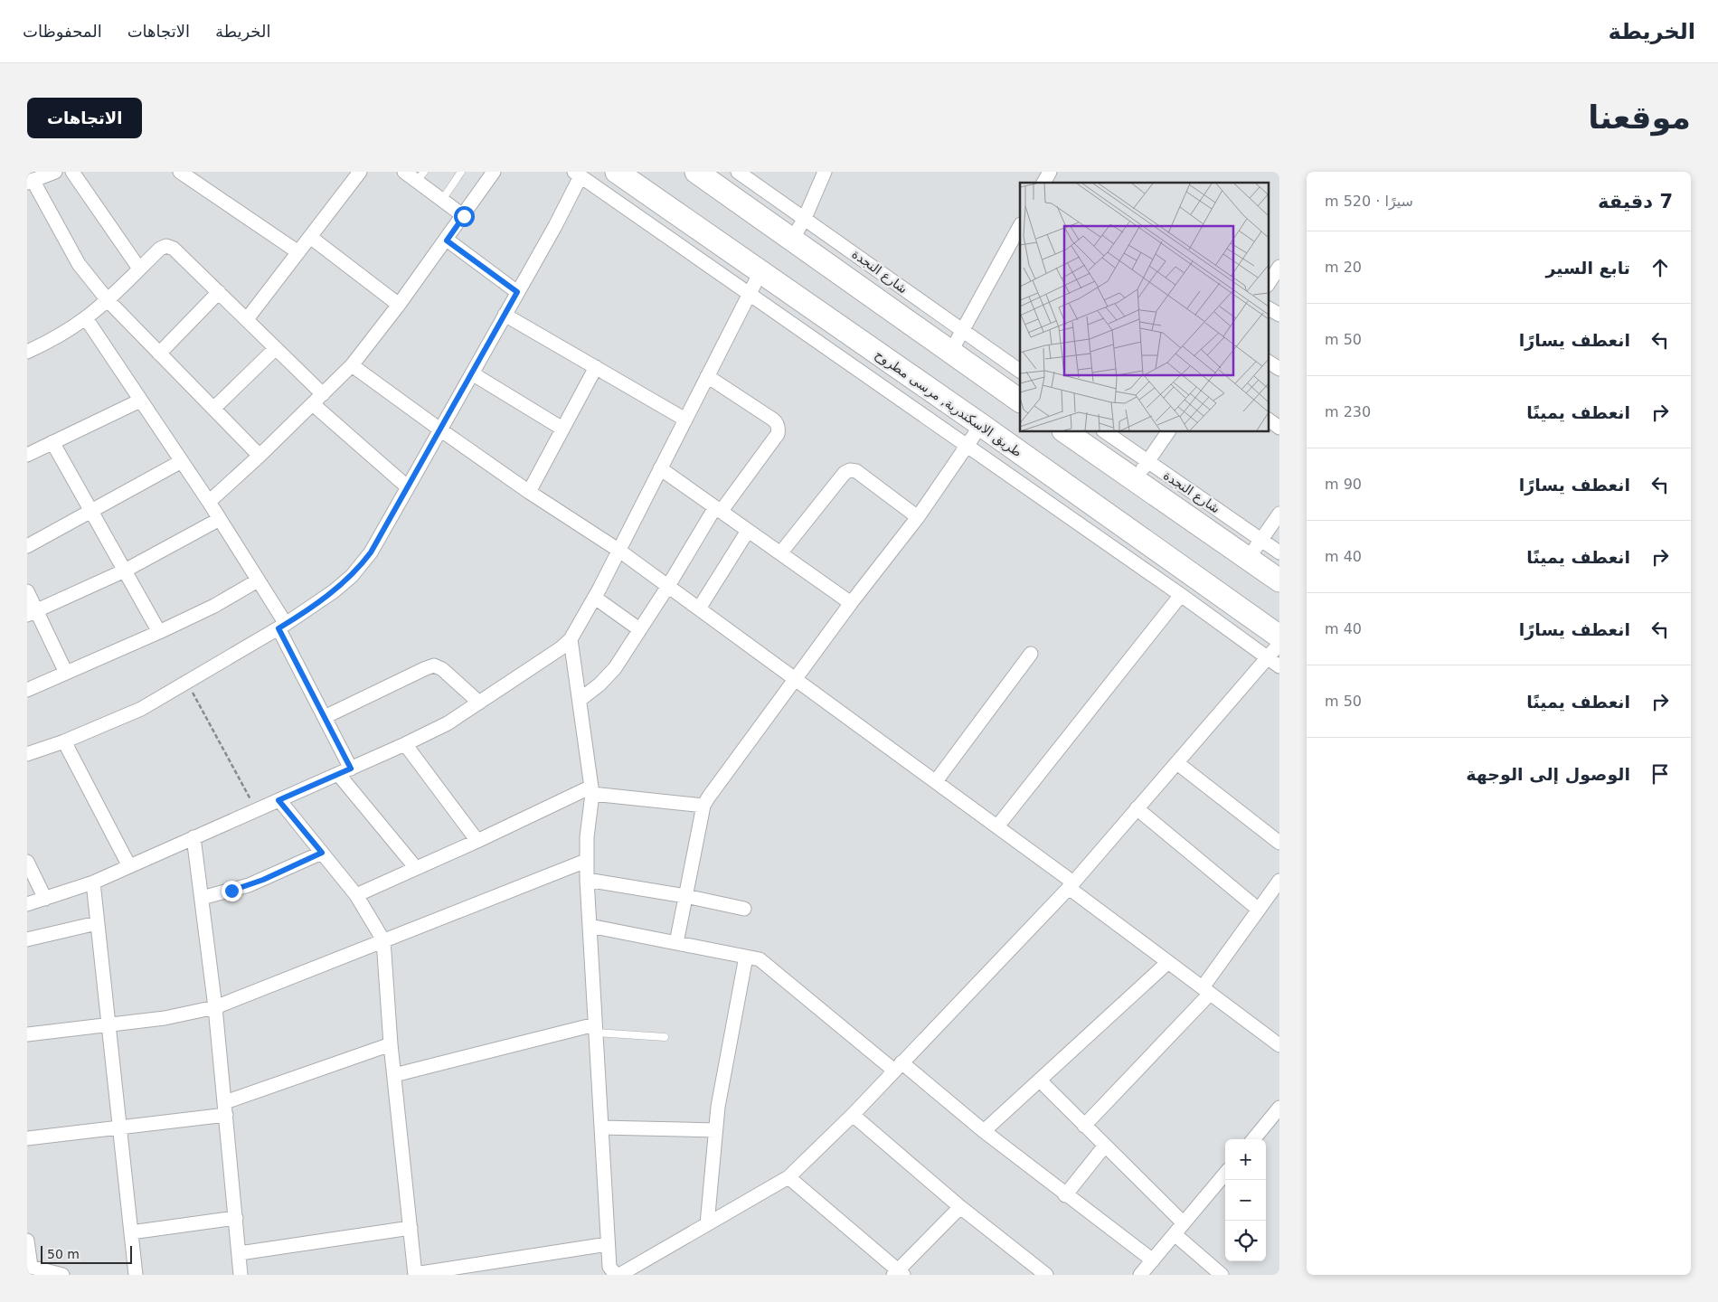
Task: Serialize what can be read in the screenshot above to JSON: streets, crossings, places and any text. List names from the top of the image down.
{
  "streets": {
    "main road": ["طريق الاسكندرية, مرسى مطروح"],
    "street": ["شارع النجدة"]
  },
  "scale_bar": "50 m",
  "page": {
    "header": "الخريطة",
    "nav": ["الخريطة", "الاتجاهات", "المحفوظات"],
    "buttons": "الاتجاهات",
    "title": "موقعنا",
    "heading": ["7 دقيقة", "سيرًا · 520 m"],
    "list": [
      ["تابع السير", "20 m"],
      ["انعطف يسارًا", "50 m"],
      ["انعطف يمينًا", "230 m"],
      ["انعطف يسارًا", "90 m"],
      ["انعطف يمينًا", "40 m"],
      ["انعطف يسارًا", "40 m"],
      ["انعطف يمينًا", "50 m"],
      "الوصول إلى الوجهة"
    ],
    "map_buttons": ["+", "−"],
    "scale": "50 m"
  }
}
